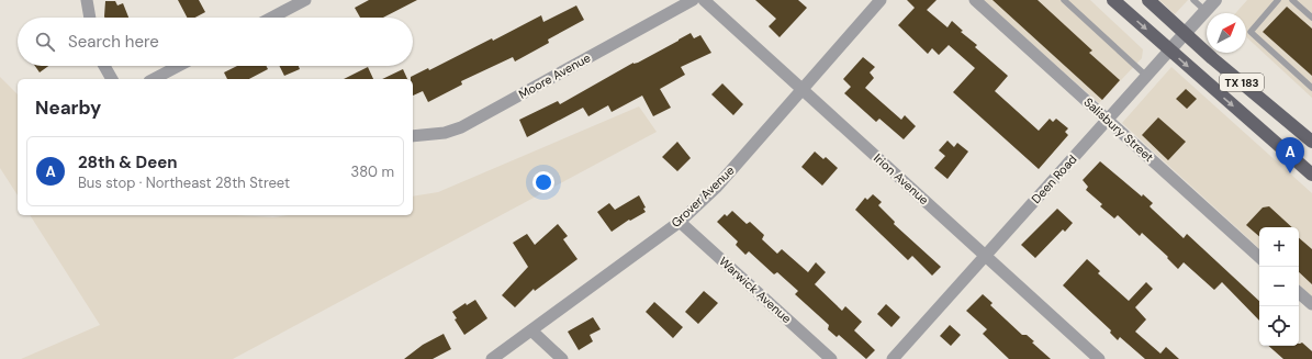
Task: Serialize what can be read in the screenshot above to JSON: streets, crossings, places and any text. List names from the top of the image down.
{
  "streets": {
    "main road": ["TX 183"],
    "street": [
      "Moore Avenue",
      "Salisbury Street",
      "Irion Avenue",
      "Deen Road",
      "Grover Avenue",
      "Warwick Avenue"
    ]
  },
  "crossings": [
    ["TX 183", "Deen Road"],
    ["Salisbury Street", "Deen Road"],
    ["Irion Avenue", "Deen Road"],
    ["Irion Avenue", "Grover Avenue"],
    ["Grover Avenue", "Warwick Avenue"]
  ],
  "north": "top right",
  "page": {
    "search": "Search here",
    "heading": "Nearby",
    "list": [
      {
        "mark": "A",
        "name": "28th & Deen",
        "note": "Bus stop · Northeast 28th Street",
        "value": "380 m"
      }
    ],
    "pins": "A",
    "map_buttons": ["+", "−"]
  }
}
